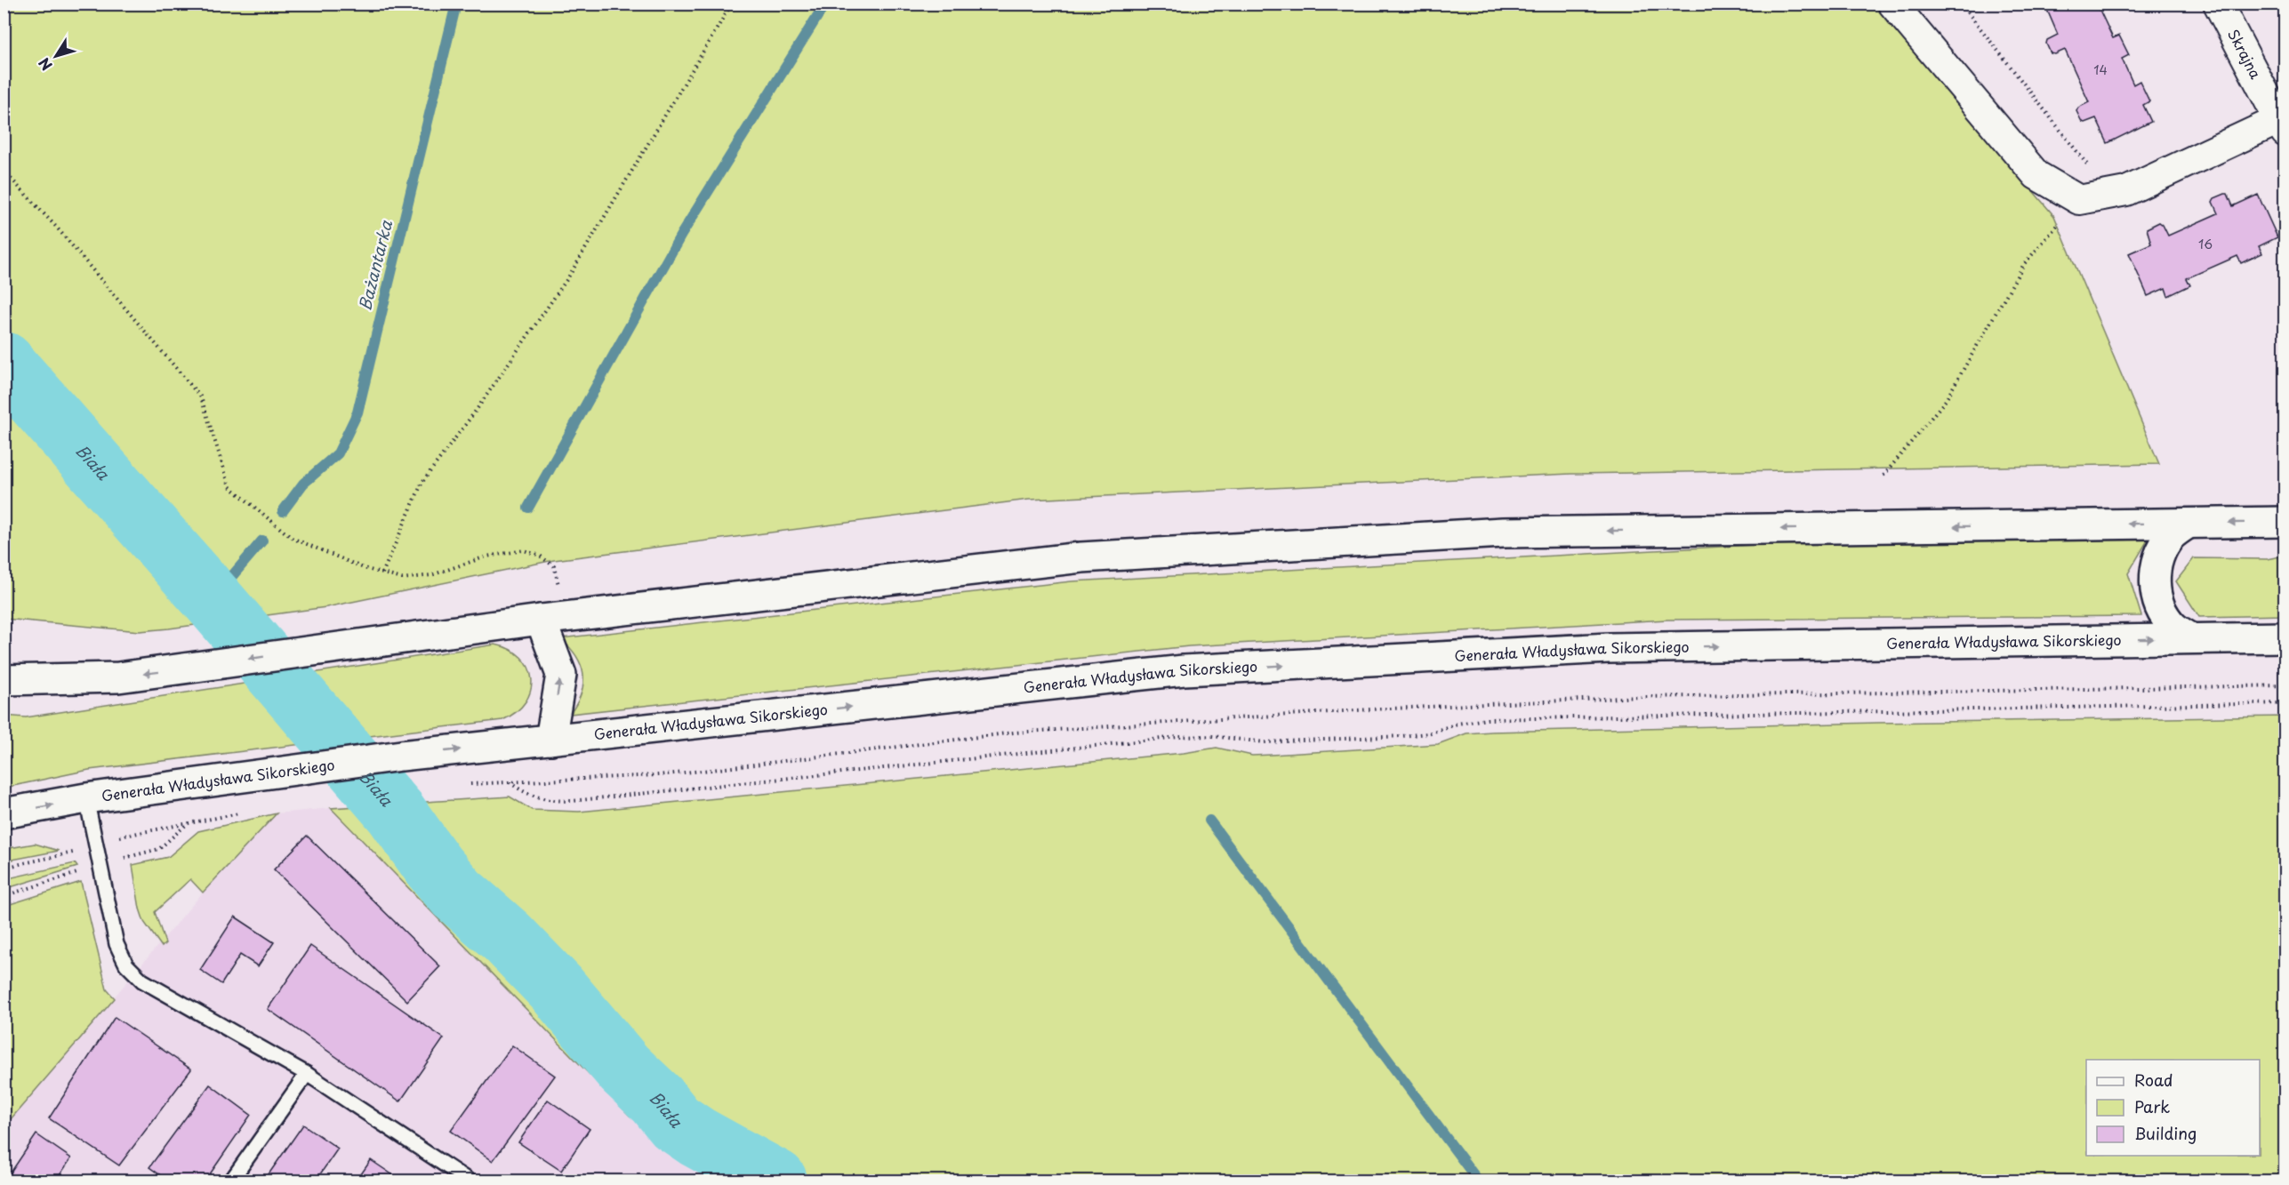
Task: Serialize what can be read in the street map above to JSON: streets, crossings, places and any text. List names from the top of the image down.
{
  "streets": {
    "main road": ["Generała Władysława Sikorskiego"],
    "street": ["Skrajna"]
  },
  "water": ["Bażantarka", "Biała"],
  "house_numbers": ["14", "16"],
  "legend": ["Road", "Park", "Building"],
  "north": "bottom left"
}
